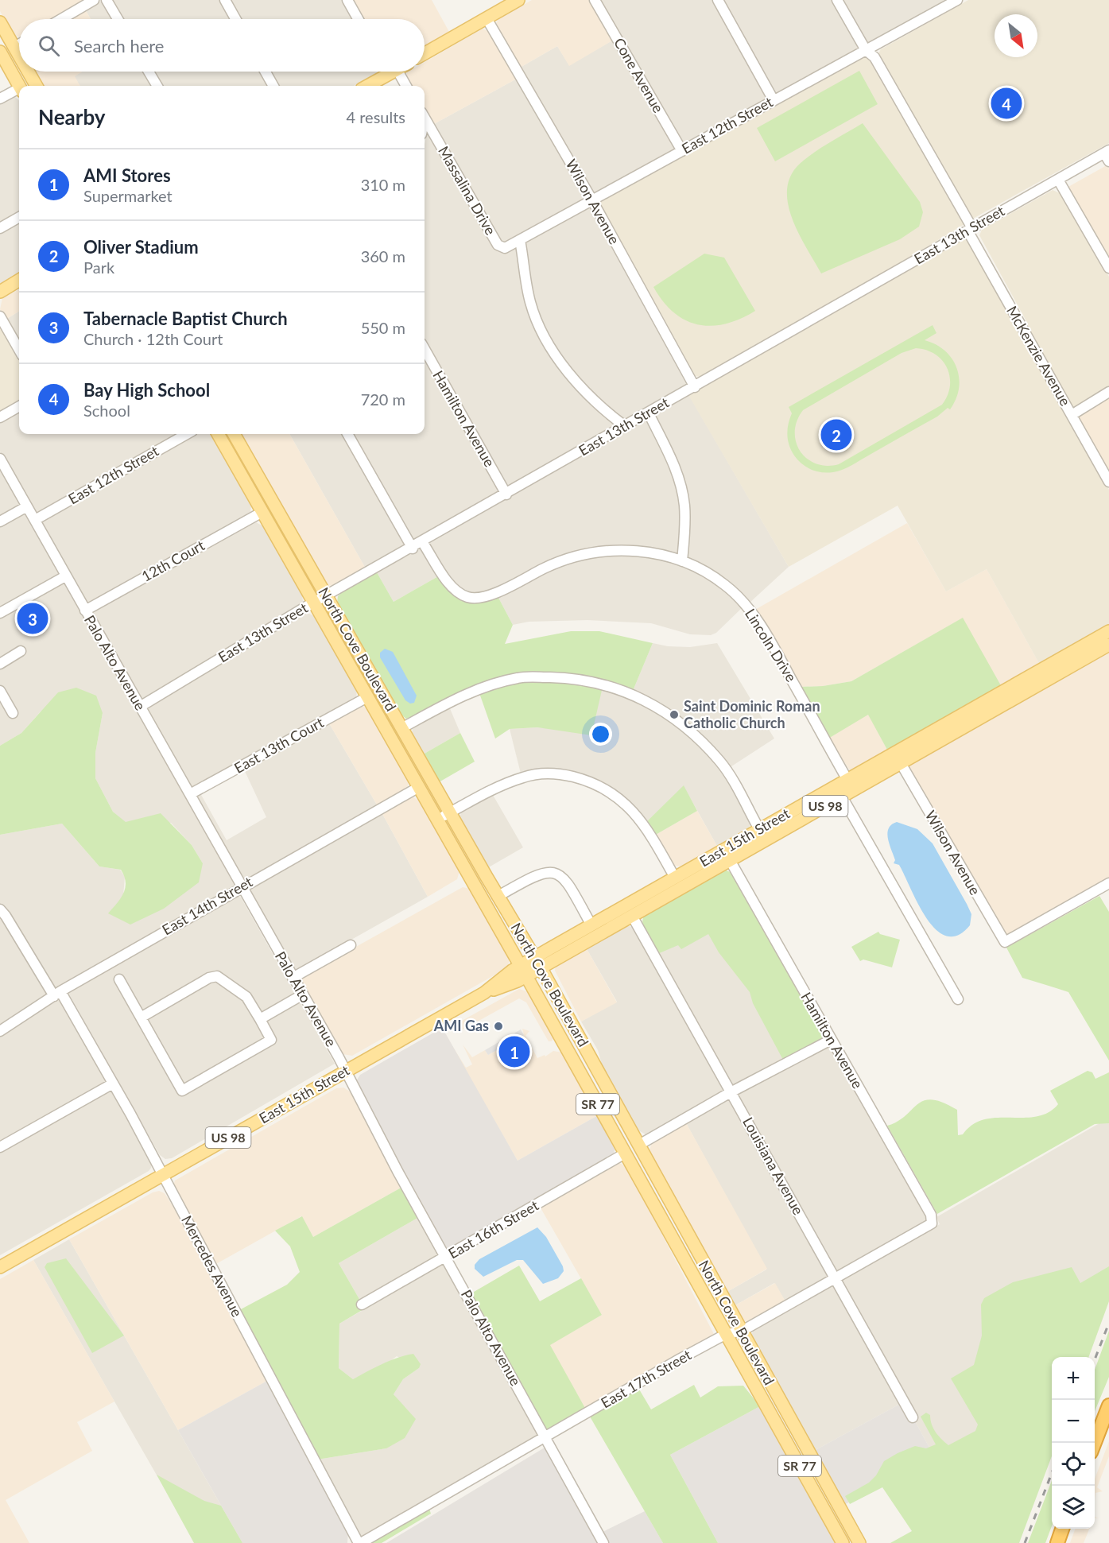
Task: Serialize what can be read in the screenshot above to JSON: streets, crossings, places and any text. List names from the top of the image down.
{
  "streets": {
    "main road": [
      "North Cove Boulevard",
      "US 98",
      "East 15th Street",
      "SR 77"
    ],
    "street": [
      "Cone Avenue",
      "East 12th Street",
      "Massalina Drive",
      "Wilson Avenue",
      "East 13th Street",
      "McKenzie Avenue",
      "Hamilton Avenue",
      "12th Court",
      "Lincoln Drive",
      "Palo Alto Avenue",
      "East 13th Court",
      "East 14th Street",
      "Louisiana Avenue",
      "East 16th Street",
      "Mercedes Avenue",
      "East 17th Street"
    ]
  },
  "crossings": [
    ["Cone Avenue", "East 12th Street"],
    ["East 12th Street", "Massalina Drive"],
    ["East 12th Street", "Wilson Avenue"],
    ["East 12th Street", "McKenzie Avenue"],
    ["East 12th Street", "Palo Alto Avenue"],
    ["Wilson Avenue", "East 13th Street"],
    ["Wilson Avenue", "East 15th Street"],
    ["East 13th Street", "McKenzie Avenue"],
    ["East 13th Street", "Hamilton Avenue"],
    ["East 13th Street", "Lincoln Drive"],
    ["East 13th Street", "North Cove Boulevard"],
    ["East 13th Street", "Palo Alto Avenue"],
    ["Hamilton Avenue", "East 15th Street"],
    ["Hamilton Avenue", "East 17th Street"],
    ["12th Court", "North Cove Boulevard"],
    ["12th Court", "Palo Alto Avenue"],
    ["Lincoln Drive", "East 15th Street"],
    ["North Cove Boulevard", "East 13th Court"],
    ["North Cove Boulevard", "East 15th Street"],
    ["North Cove Boulevard", "East 14th Street"],
    ["North Cove Boulevard", "East 16th Street"],
    ["North Cove Boulevard", "East 17th Street"],
    ["Palo Alto Avenue", "East 13th Court"],
    ["Palo Alto Avenue", "East 15th Street"],
    ["Palo Alto Avenue", "East 14th Street"],
    ["Palo Alto Avenue", "East 16th Street"],
    ["Palo Alto Avenue", "East 17th Street"],
    ["East 15th Street", "Louisiana Avenue"],
    ["East 15th Street", "Mercedes Avenue"],
    ["East 14th Street", "Mercedes Avenue"],
    ["Louisiana Avenue", "East 17th Street"],
    ["Mercedes Avenue", "East 17th Street"]
  ],
  "places": ["Saint Dominic Roman Catholic Church", "AMI Gas"],
  "north": "bottom right",
  "page": {
    "search": "Search here",
    "pins": [
      "4",
      "2",
      "3",
      "1"
    ],
    "heading": ["Nearby", "4 results"],
    "list": [
      {
        "mark": "1",
        "name": "AMI Stores",
        "note": "Supermarket",
        "value": "310 m"
      },
      {
        "mark": "2",
        "name": "Oliver Stadium",
        "note": "Park",
        "value": "360 m"
      },
      {
        "mark": "3",
        "name": "Tabernacle Baptist Church",
        "note": "Church · 12th Court",
        "value": "550 m"
      },
      {
        "mark": "4",
        "name": "Bay High School",
        "note": "School",
        "value": "720 m"
      }
    ],
    "map_buttons": ["+", "−"]
  }
}
